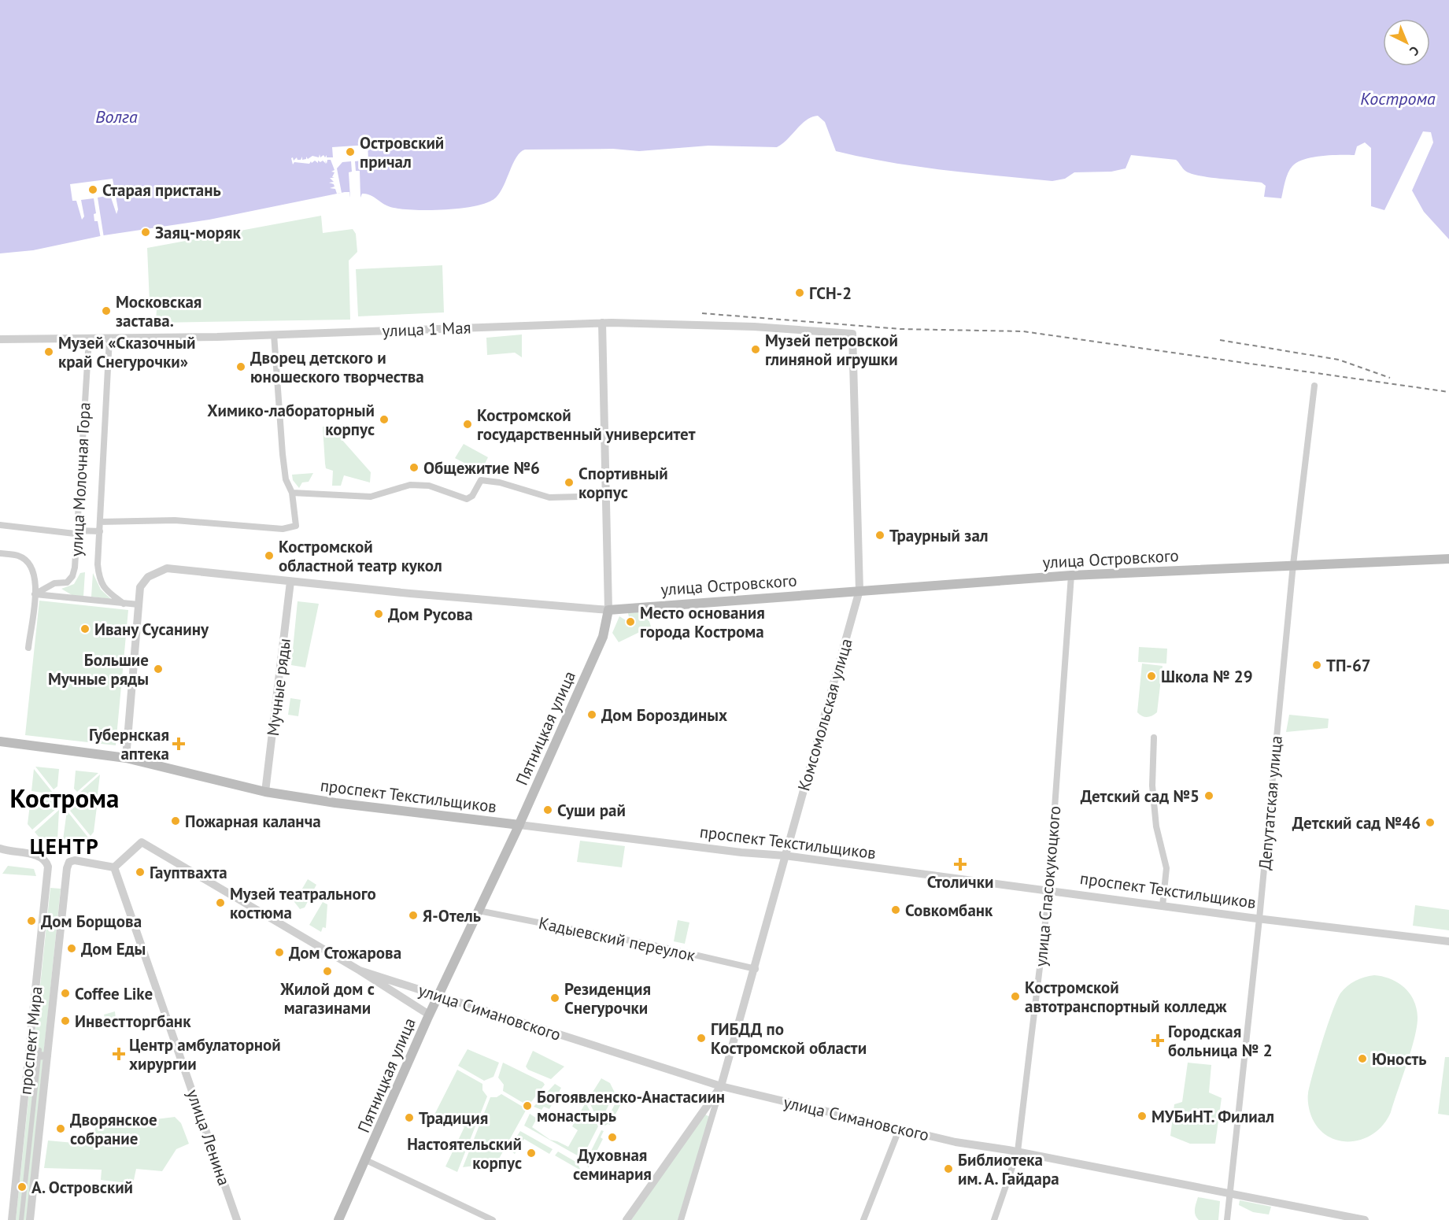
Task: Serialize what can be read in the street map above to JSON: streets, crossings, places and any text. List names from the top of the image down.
{
  "streets": {
    "main road": ["улица Островского", "Пятницкая улица", "проспект Текстильщиков"],
    "street": [
      "улица 1 Мая",
      "улица Молочная Гора",
      "Мучные ряды",
      "Комсомольская улица",
      "Депутатская улица",
      "улица Спасокукоцкого",
      "Кадыевский переулок",
      "улица Симановского",
      "проспект Мира",
      "улица Ленина"
    ]
  },
  "crossings": [
    ["улица 1 Мая", "улица Молочная Гора"],
    ["улица 1 Мая", "Комсомольская улица"],
    ["улица 1 Мая", "Пятницкая улица"],
    ["улица Островского", "Мучные ряды"],
    ["улица Островского", "Комсомольская улица"],
    ["улица Островского", "Пятницкая улица"],
    ["улица Островского", "Депутатская улица"],
    ["улица Островского", "улица Спасокукоцкого"],
    ["Мучные ряды", "проспект Текстильщиков"],
    ["Комсомольская улица", "проспект Текстильщиков"],
    ["Комсомольская улица", "Кадыевский переулок"],
    ["Комсомольская улица", "улица Симановского"],
    ["Пятницкая улица", "проспект Текстильщиков"],
    ["Пятницкая улица", "Кадыевский переулок"],
    ["Пятницкая улица", "улица Симановского"],
    ["проспект Текстильщиков", "Депутатская улица"],
    ["проспект Текстильщиков", "улица Спасокукоцкого"],
    ["Депутатская улица", "улица Симановского"],
    ["улица Спасокукоцкого", "улица Симановского"],
    ["улица Симановского", "проспект Мира"],
    ["улица Симановского", "улица Ленина"],
    ["проспект Мира", "улица Ленина"]
  ],
  "districts": ["Кострома", "ЦЕНТР"],
  "water": ["Кострома", "Волга"],
  "places": {
    "other": [
      "Островский причал",
      "Старая пристань",
      "Заяц-моряк",
      "ГСН-2",
      "Московская застава.",
      "Музей петровской глиняной игрушки",
      "Музей «Сказочный край Снегурочки»",
      "Дворец детского и юношеского творчества",
      "Химико-лабораторный корпус",
      "Костромской государственный университет",
      "Общежитие №6",
      "Спортивный корпус",
      "Траурный зал",
      "Костромской областной театр кукол",
      "Дом Русова",
      "Место основания города Кострома",
      "Ивану Сусанину",
      "ТП-67",
      "Большие Мучные ряды",
      "Школа № 29",
      "Дом Бороздиных",
      "Детский сад №5",
      "Суши рай",
      "Пожарная каланча",
      "Детский сад №46",
      "Гауптвахта",
      "Музей театрального костюма",
      "Совкомбанк",
      "Я-Отель",
      "Дом Борщова",
      "Дом Еды",
      "Дом Стожарова",
      "Жилой дом с магазинами",
      "Coffee Like",
      "Костромской автотранспортный колледж",
      "Резиденция Снегурочки",
      "Инвестторгбанк",
      "ГИБДД по Костромской области",
      "Юность",
      "Богоявленско-Анастасиин монастырь",
      "МУБиНТ. Филиал",
      "Традиция",
      "Дворянское собрание",
      "Духовная семинария",
      "Настоятельский корпус",
      "Библиотека им. А. Гайдара",
      "А. Островский"
    ],
    "health": [
      "Губернская аптека",
      "Столички",
      "Городская больница № 2",
      "Центр амбулаторной хирургии"
    ]
  },
  "north": "bottom right"
}
